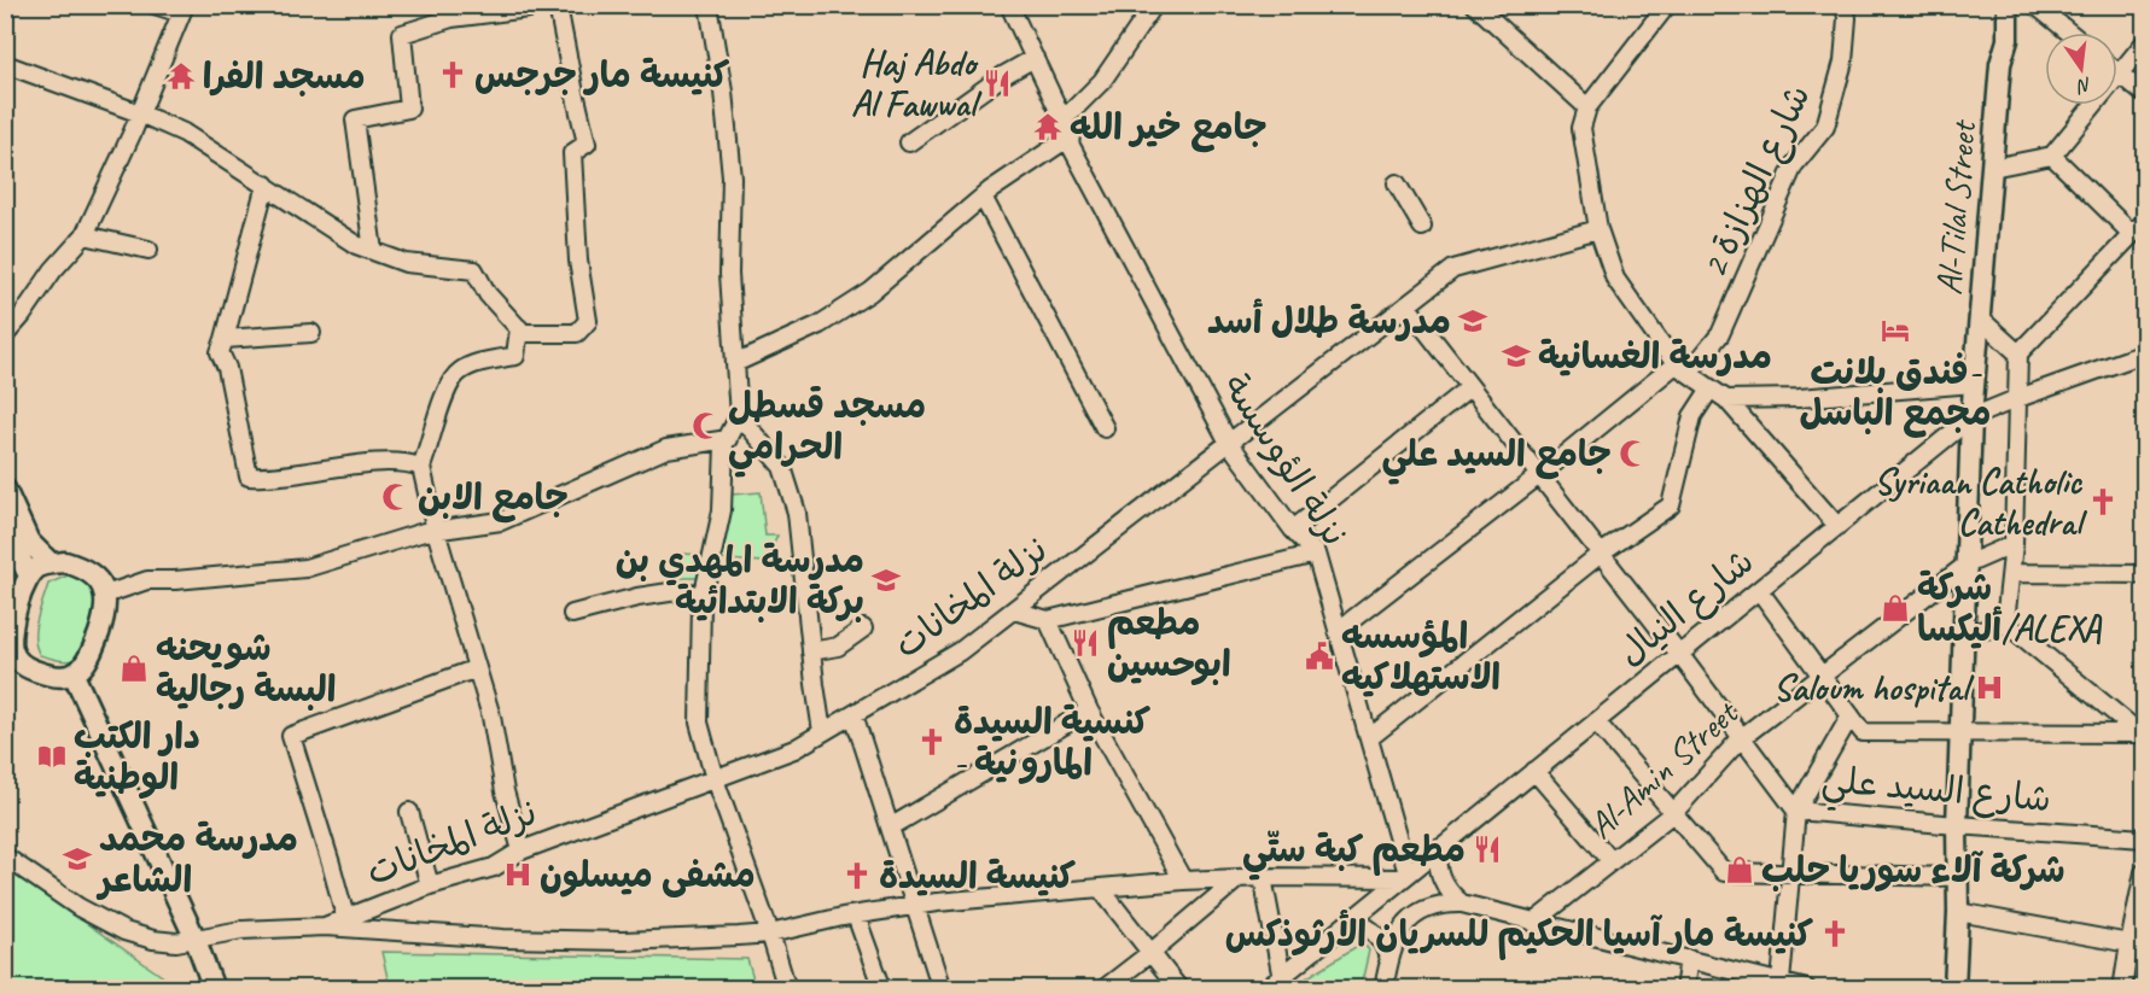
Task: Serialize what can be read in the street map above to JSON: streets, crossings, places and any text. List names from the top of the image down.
{
  "streets": {
    "main road": ["Al-Tilal Street"],
    "street": [
      "شارع الهزازة 2",
      "نزلة الؤوسسة",
      "نزلة المخانات",
      "شارع النيال",
      "Al-Amin Street",
      "شارع السيد علي"
    ]
  },
  "crossings": [
    ["شارع الهزازة 2", "نزلة الؤوسسة"],
    ["شارع الهزازة 2", "شارع السيد علي"],
    ["Al-Tilal Street", "شارع النيال"],
    ["Al-Tilal Street", "Al-Amin Street"],
    ["Al-Tilal Street", "شارع السيد علي"],
    ["نزلة الؤوسسة", "نزلة المخانات"],
    ["نزلة الؤوسسة", "شارع النيال"],
    ["نزلة المخانات", "شارع السيد علي"],
    ["شارع النيال", "شارع السيد علي"],
    ["Al-Amin Street", "شارع السيد علي"]
  ],
  "places": {
    "church": [
      "كنيسة مار جرجس",
      "Syriaan Catholic Cathedral",
      "كنسية السيدة - المارونية",
      "كنيسة السيدة",
      "كنيسة مار آسيا الحكيم للسريان الأرثوذكس"
    ],
    "temple": ["مسجد الفرا", "جامع خير الله"],
    "restaurant": ["Haj Abdo Al Fawwal", "مطعم ابوحسين", "مطعم كبة ستّي"],
    "school or university": [
      "مدرسة طلال أسد",
      "مدرسة الغسانية",
      "مدرسة المهدي بن بركة الابتدائية",
      "مدرسة محمد الشاعر"
    ],
    "hotel": ["فندق بلانت- مجمع الباسل"],
    "mosque": ["مسجد قسطل الحرامي", "جامع السيد علي", "جامع الابن"],
    "shop": ["شركة أليكسا/ALEXA", "شويحنه البسة رجالية", "شركة آلاء سوريا حلب"],
    "public building": ["المؤسسه الاستهلاكيه"],
    "hospital": ["Saloum hospital", "مشفى ميسلون"],
    "library": ["دار الكتب الوطنية"]
  },
  "north": "bottom"
}
